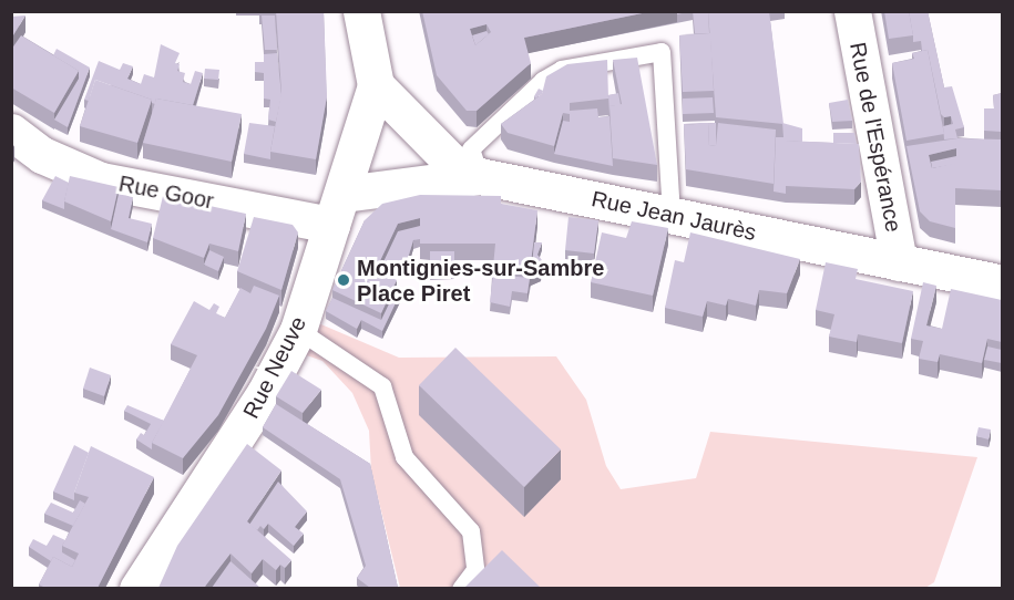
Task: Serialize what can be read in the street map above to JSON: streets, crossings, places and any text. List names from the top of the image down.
{
  "streets": {
    "street": [
      "Rue de l'Espérance",
      "Rue Goor",
      "Rue Jean Jaurès",
      "Rue Neuve"
    ]
  },
  "crossings": [
    ["Rue de l'Espérance", "Rue Jean Jaurès"],
    ["Rue Goor", "Rue Jean Jaurès"],
    ["Rue Goor", "Rue Neuve"],
    ["Rue Jean Jaurès", "Rue Neuve"]
  ],
  "places": ["Montignies-sur-Sambre Place Piret"]
}
